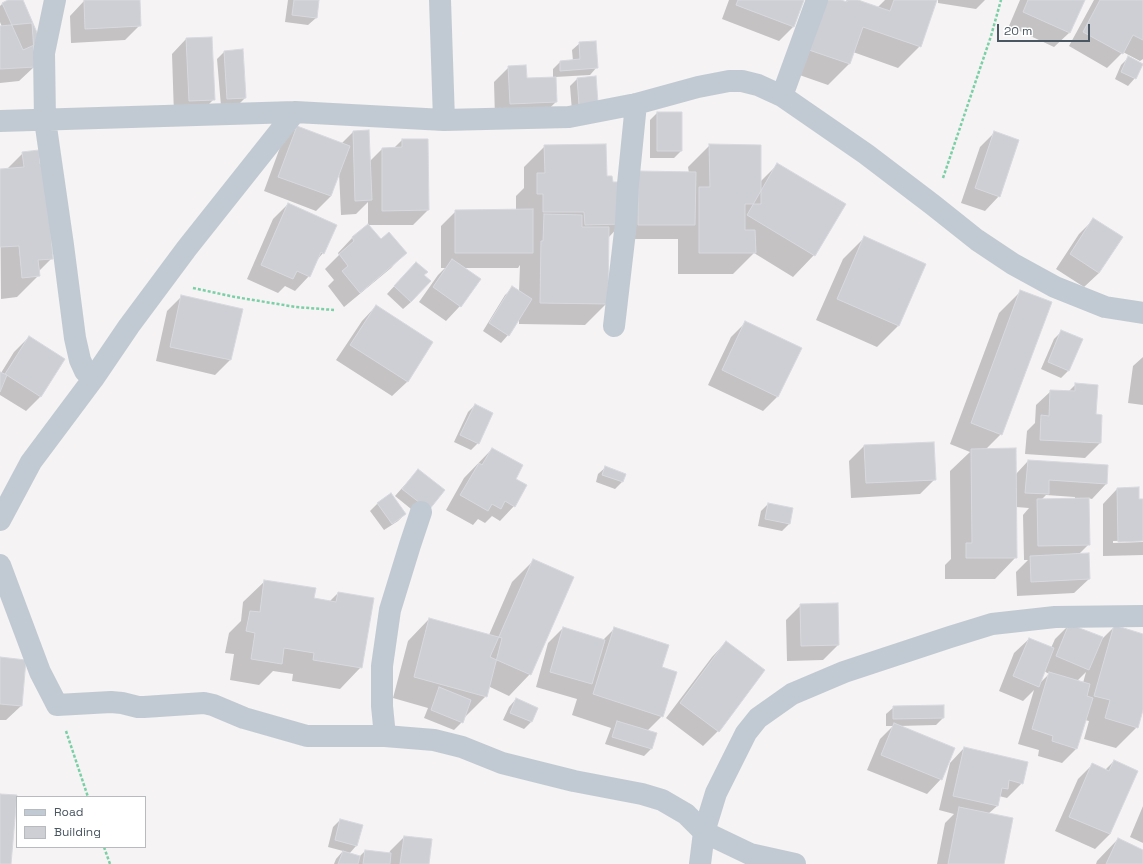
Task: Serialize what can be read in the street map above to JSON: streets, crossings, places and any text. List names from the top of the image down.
{
  "legend": ["Road", "Building"],
  "scale_bar": "20 m"
}
